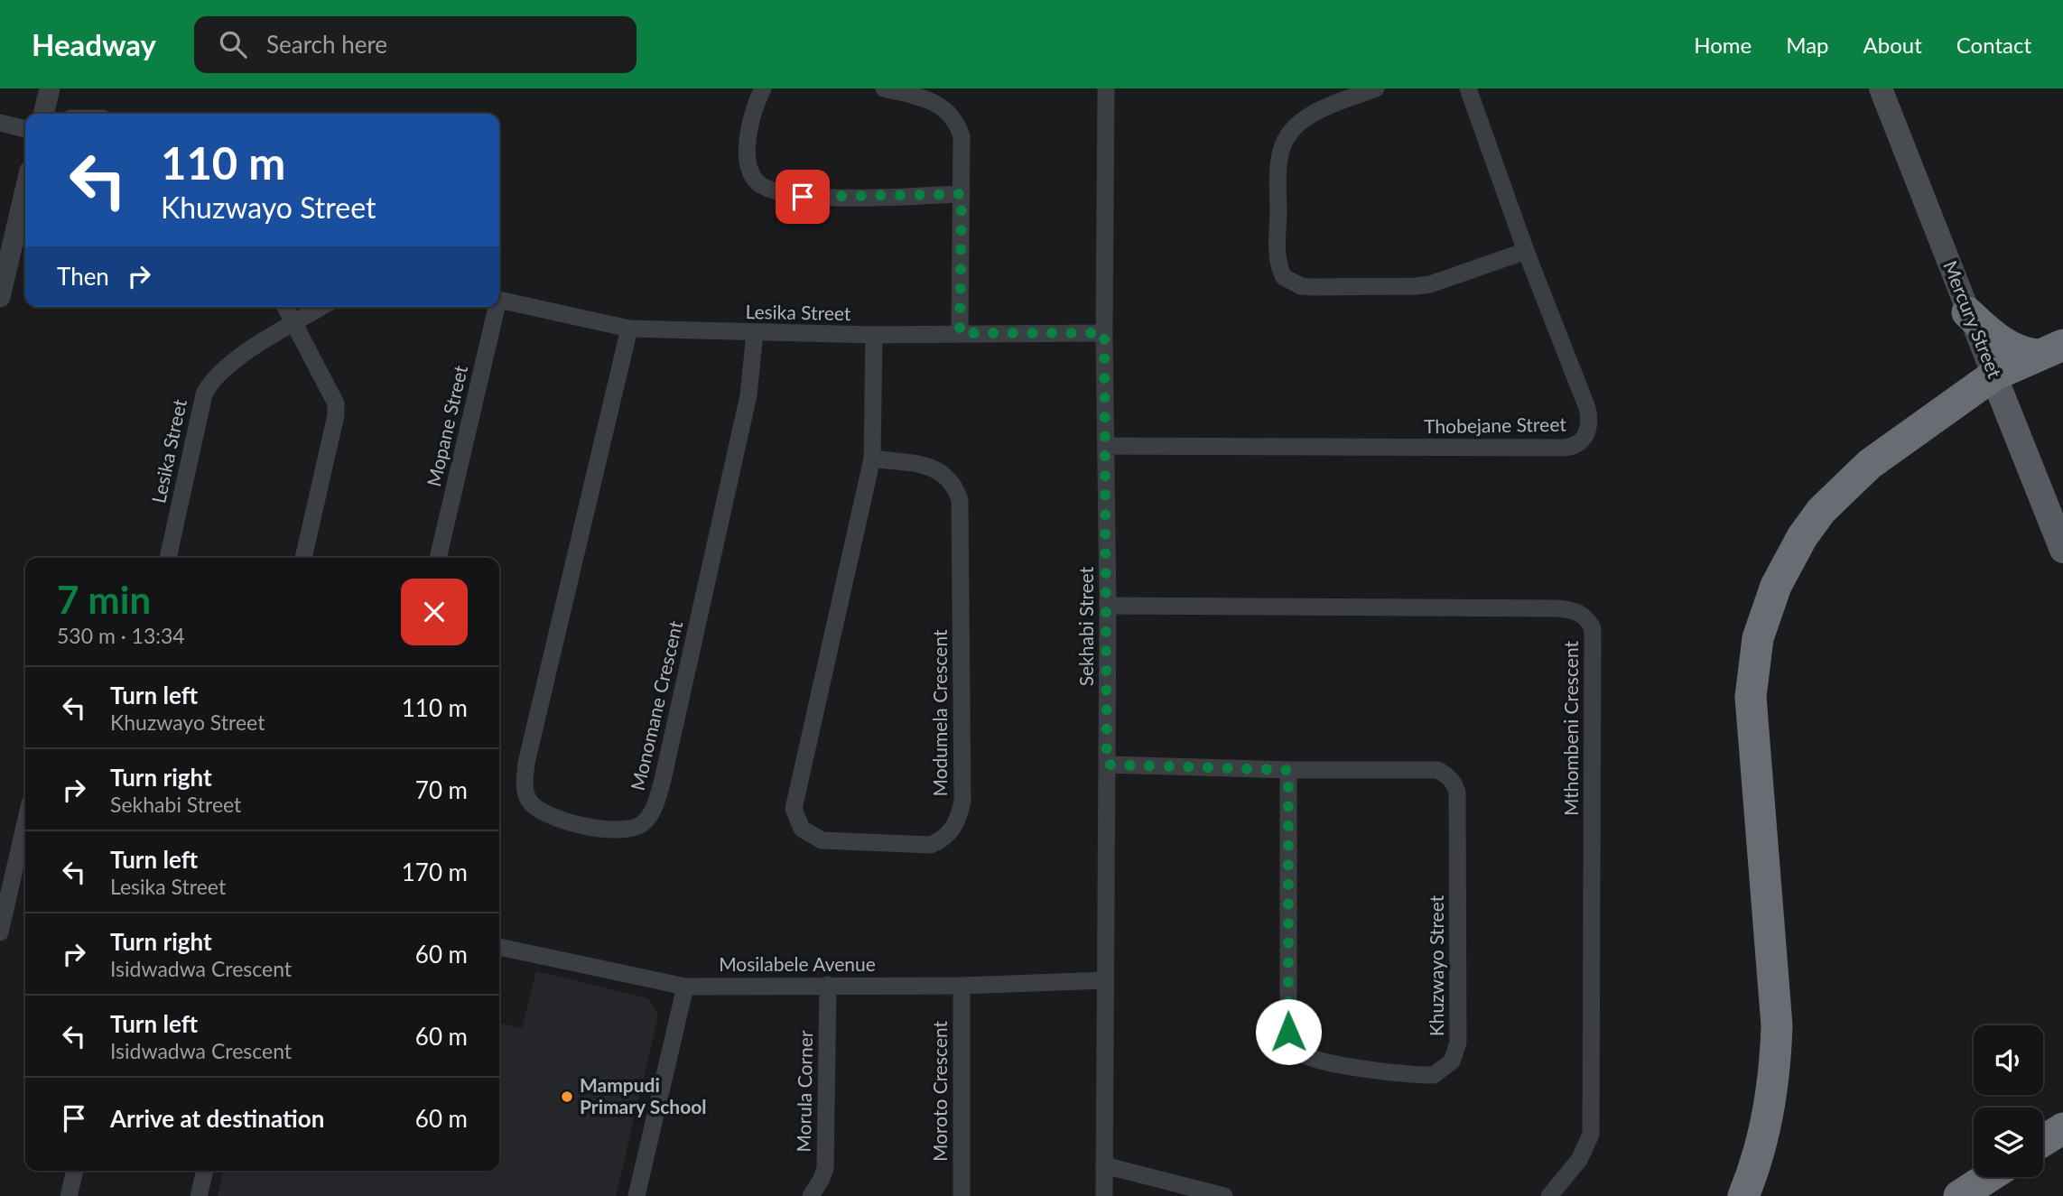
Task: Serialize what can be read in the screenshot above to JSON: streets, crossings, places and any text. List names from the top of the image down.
{
  "streets": {
    "main road": ["Mercury Street"],
    "street": [
      "Lesika Street",
      "Mopane Street",
      "Thobejane Street",
      "Sekhabi Street",
      "Monomane Crescent",
      "Modumela Crescent",
      "Mthombeni Crescent",
      "Mosilabele Avenue",
      "Khuzwayo Street",
      "Morula Corner",
      "Moroto Crescent"
    ]
  },
  "crossings": [
    ["Lesika Street", "Sekhabi Street"],
    ["Lesika Street", "Monomane Crescent"],
    ["Lesika Street", "Modumela Crescent"],
    ["Thobejane Street", "Sekhabi Street"],
    ["Sekhabi Street", "Mthombeni Crescent"],
    ["Sekhabi Street", "Mosilabele Avenue"],
    ["Sekhabi Street", "Khuzwayo Street"],
    ["Mosilabele Avenue", "Morula Corner"],
    ["Mosilabele Avenue", "Moroto Crescent"]
  ],
  "places": ["Mampudi Primary School"],
  "page": {
    "header": "Headway",
    "search": "Search here",
    "nav": [
      "Home",
      "Map",
      "About",
      "Contact"
    ],
    "turn": ["110 m", "Khuzwayo Street"],
    "then": "Then",
    "heading": ["7 min", "530 m · 13:34"],
    "list": [
      {
        "name": "Turn left",
        "note": "Khuzwayo Street",
        "value": "110 m"
      },
      {
        "name": "Turn right",
        "note": "Sekhabi Street",
        "value": "70 m"
      },
      {
        "name": "Turn left",
        "note": "Lesika Street",
        "value": "170 m"
      },
      {
        "name": "Turn right",
        "note": "Isidwadwa Crescent",
        "value": "60 m"
      },
      {
        "name": "Turn left",
        "note": "Isidwadwa Crescent",
        "value": "60 m"
      },
      {
        "name": "Arrive at destination",
        "value": "60 m"
      }
    ]
  }
}
